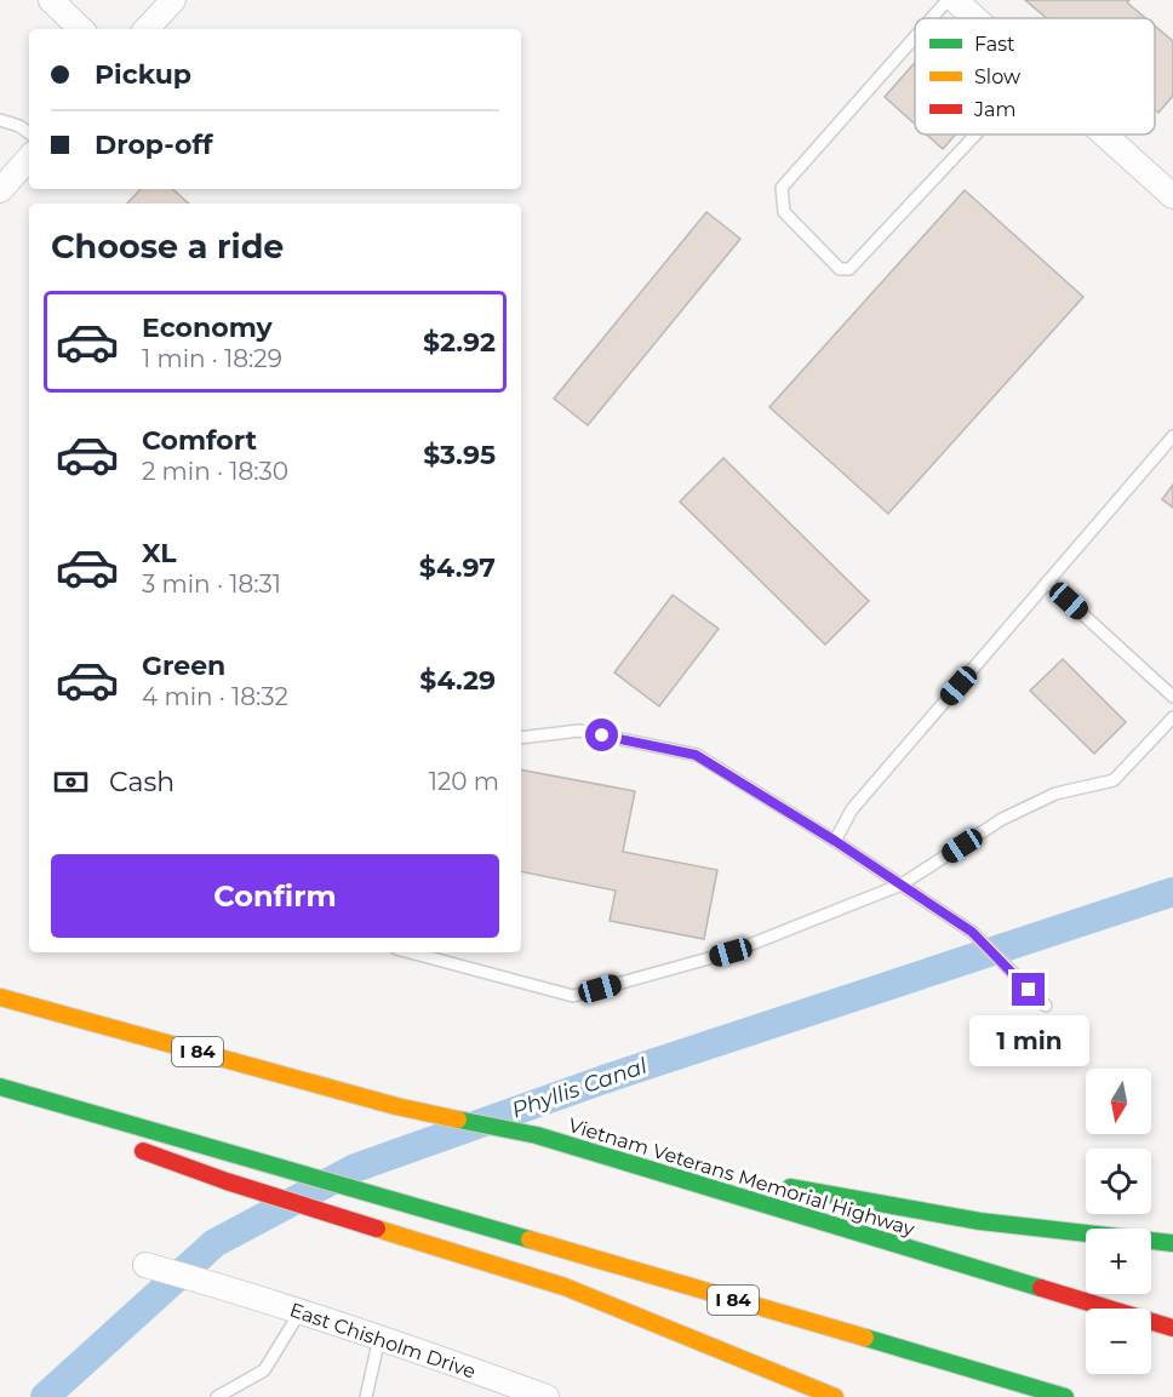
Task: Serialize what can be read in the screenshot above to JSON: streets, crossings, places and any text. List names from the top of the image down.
{
  "streets": {
    "highway": ["I 84", "Vietnam Veterans Memorial Highway"],
    "street": ["East Chisholm Drive"]
  },
  "water": ["Phyllis Canal"],
  "legend": ["Fast", "Slow", "Jam"],
  "north": "bottom",
  "page": {
    "banner": ["Pickup", "Drop-off"],
    "heading": "Choose a ride",
    "list": [
      {
        "name": "Economy",
        "note": "1 min · 18:29",
        "value": "$2.92"
      },
      {
        "name": "Comfort",
        "note": "2 min · 18:30",
        "value": "$3.95"
      },
      {
        "name": "XL",
        "note": "3 min · 18:31",
        "value": "$4.97"
      },
      {
        "name": "Green",
        "note": "4 min · 18:32",
        "value": "$4.29"
      }
    ],
    "pay": ["Cash", "120 m"],
    "buttons": "Confirm",
    "bubble": "1 min",
    "map_buttons": ["+", "−"]
  }
}
